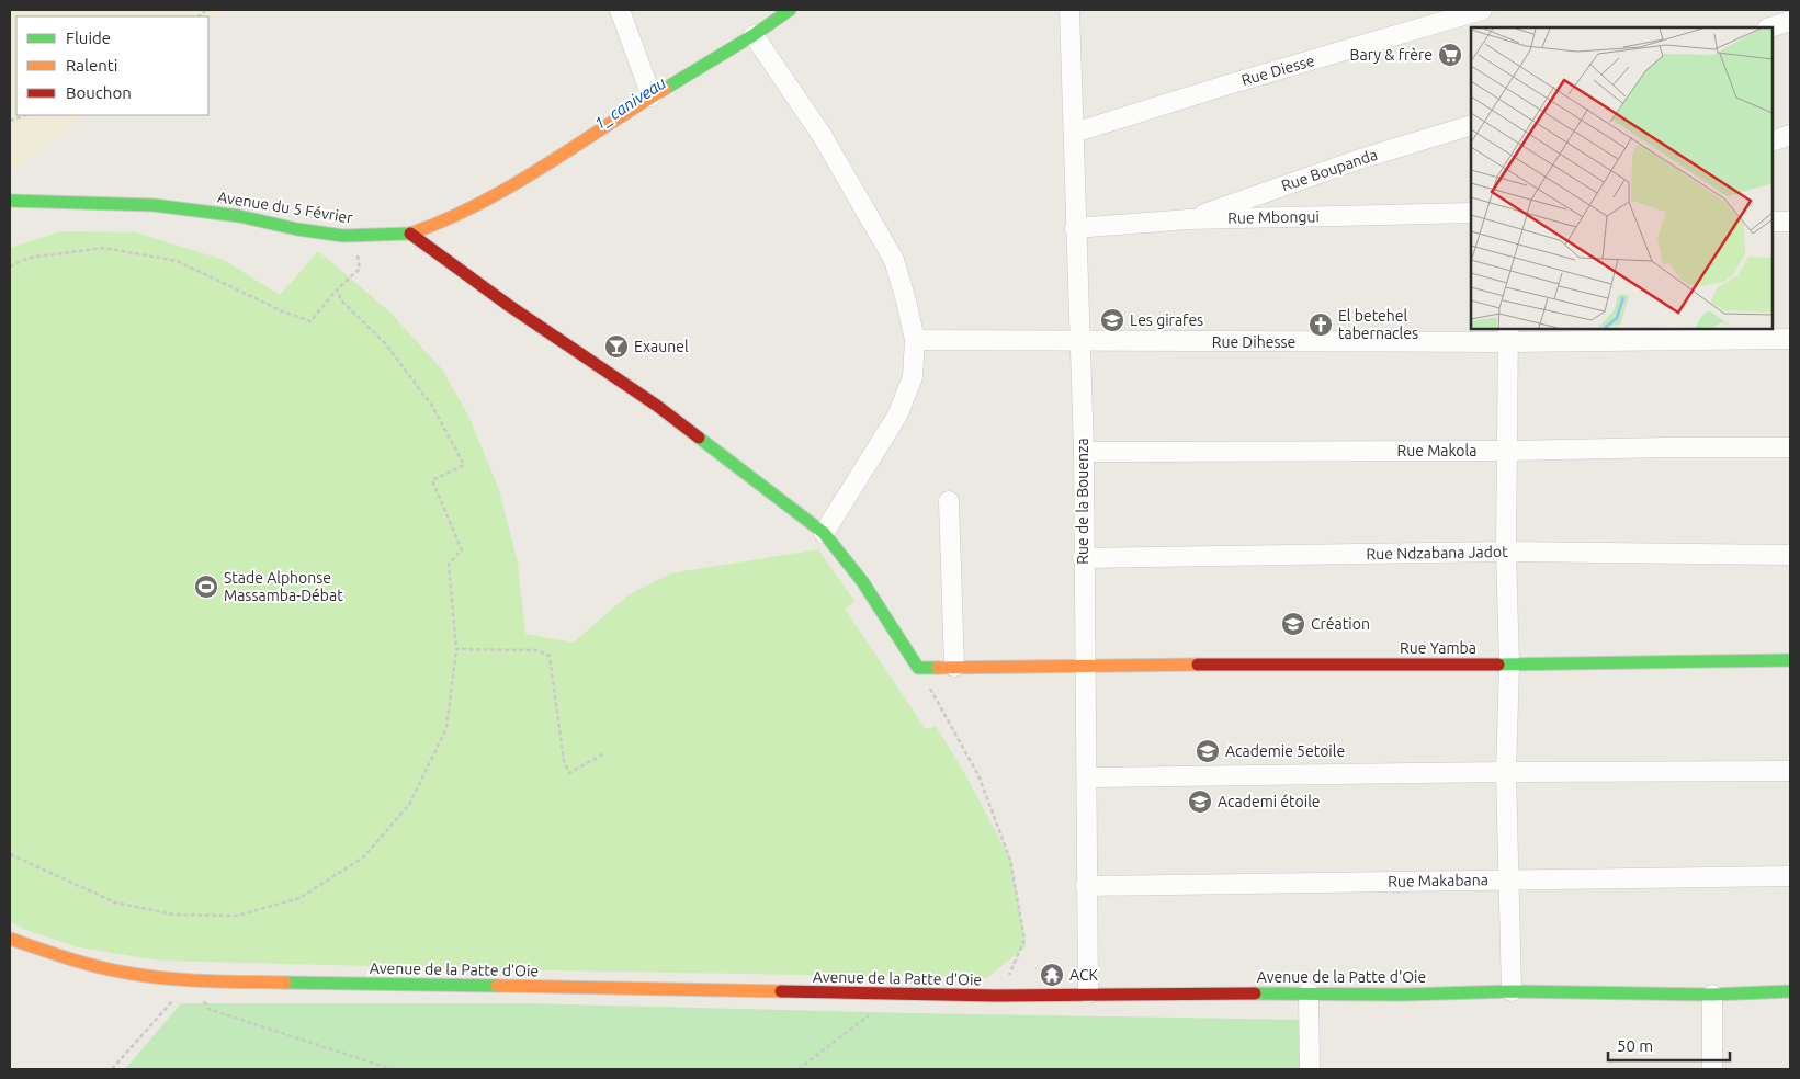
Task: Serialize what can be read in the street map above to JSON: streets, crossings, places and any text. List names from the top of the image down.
{
  "streets": {
    "street": [
      "Rue Diesse",
      "Rue Boupanda",
      "Avenue du 5 Février",
      "Rue Mbongui",
      "Rue Dihesse",
      "Rue Makola",
      "Rue de la Bouenza",
      "Rue Ndzabana Jadot",
      "Rue Yamba",
      "Rue Makabana",
      "Avenue de la Patte d'Oie"
    ]
  },
  "crossings": [
    ["Rue Diesse", "Rue de la Bouenza"],
    ["Rue Boupanda", "Rue Mbongui"],
    ["Rue Mbongui", "Rue de la Bouenza"],
    ["Rue Dihesse", "Rue de la Bouenza"],
    ["Rue Makola", "Rue de la Bouenza"],
    ["Rue de la Bouenza", "Rue Ndzabana Jadot"],
    ["Rue de la Bouenza", "Rue Yamba"],
    ["Rue de la Bouenza", "Rue Makabana"],
    ["Rue de la Bouenza", "Avenue de la Patte d'Oie"]
  ],
  "water": ["1_caniveau"],
  "places": {
    "supermarket": ["Bary & frère"],
    "school or university": [
      "Les girafes",
      "Création",
      "Academie 5etoile",
      "Academi étoile"
    ],
    "church": ["El betehel tabernacles"],
    "bar": ["Exaunel"],
    "sports": ["Stade Alphonse Massamba-Débat"],
    "temple": ["ACK"]
  },
  "legend": ["Fluide", "Ralenti", "Bouchon"],
  "scale_bar": "50 m"
}
